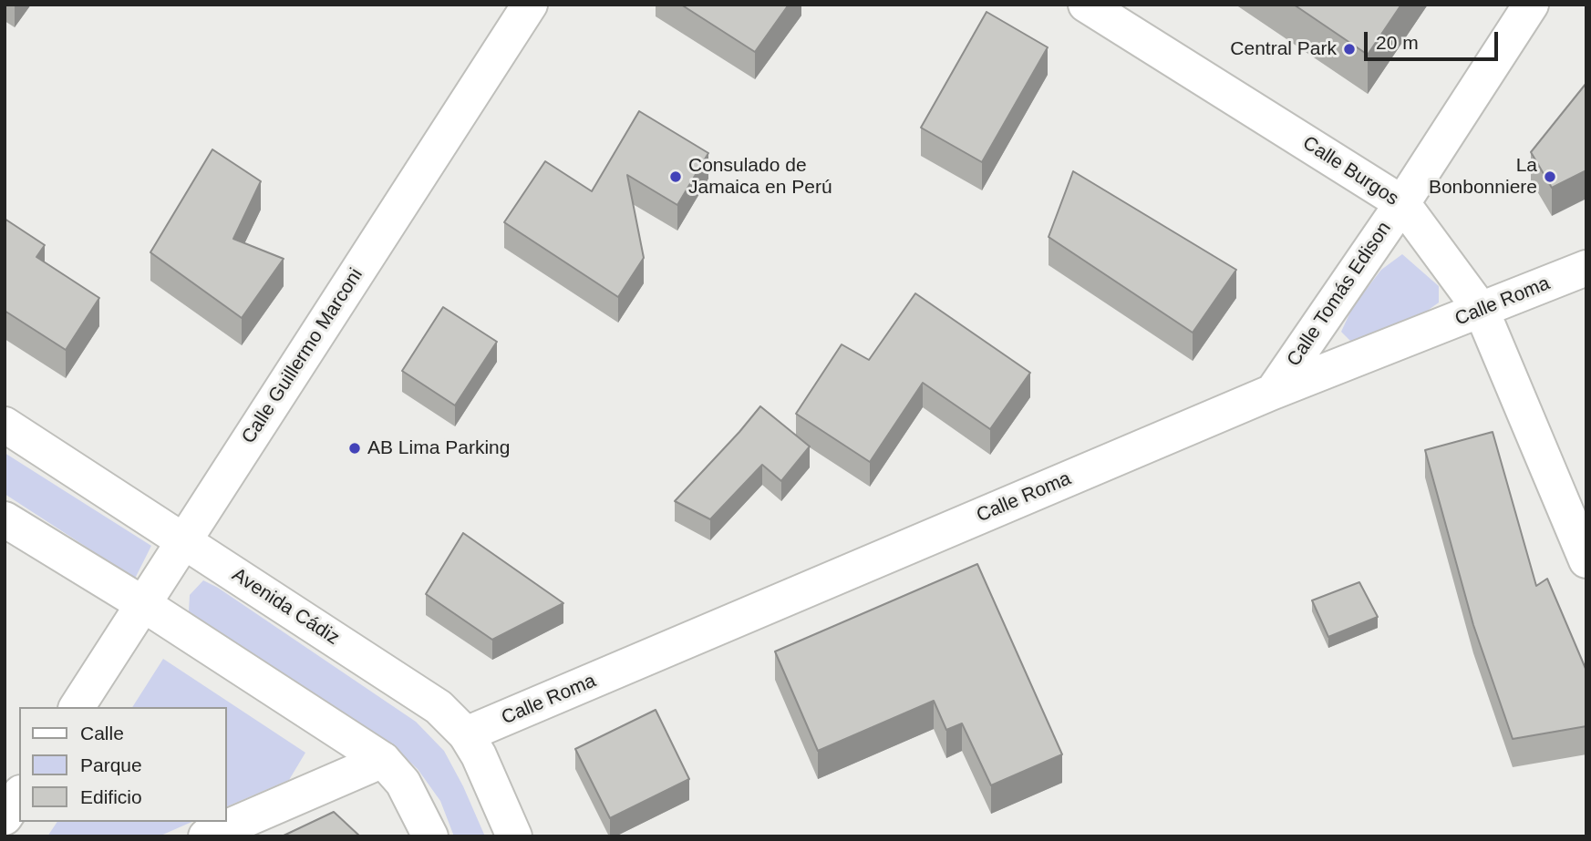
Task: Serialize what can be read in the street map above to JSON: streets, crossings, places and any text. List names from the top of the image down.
{
  "streets": {
    "street": [
      "Calle Burgos",
      "Calle Tomás Edison",
      "Calle Roma",
      "Calle Guillermo Marconi",
      "Avenida Cádiz"
    ]
  },
  "crossings": [
    ["Calle Burgos", "Calle Tomás Edison"],
    ["Calle Burgos", "Calle Roma"],
    ["Calle Tomás Edison", "Calle Roma"],
    ["Calle Roma", "Avenida Cádiz"],
    ["Calle Guillermo Marconi", "Avenida Cádiz"]
  ],
  "places": [
    "Central Park",
    "Consulado de Jamaica en Perú",
    "La Bonbonniere",
    "AB Lima Parking"
  ],
  "legend": ["Calle", "Parque", "Edificio"],
  "scale_bar": "20 m"
}
